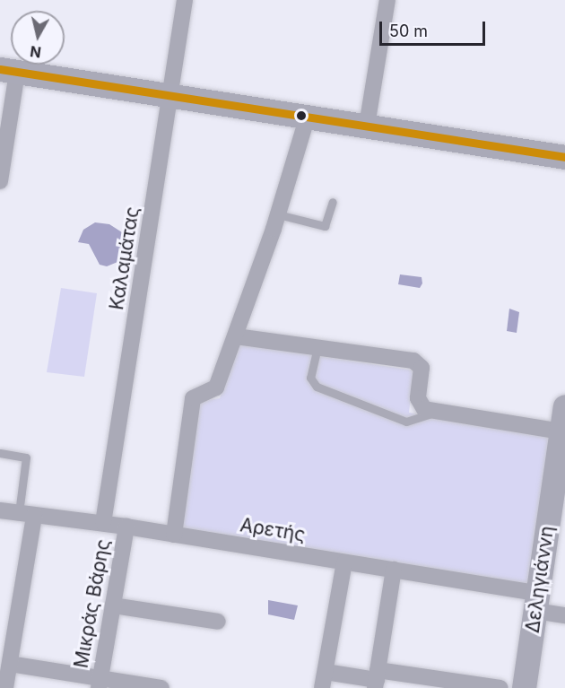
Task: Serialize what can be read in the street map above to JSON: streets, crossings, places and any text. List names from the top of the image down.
{
  "streets": {
    "street": [
      "Καλαμάτας",
      "Αρετής",
      "Δεληγιάννη",
      "Μικράς Βάρης"
    ]
  },
  "crossings": [
    ["Καλαμάτας", "Αρετής"],
    ["Αρετής", "Δεληγιάννη"],
    ["Αρετής", "Μικράς Βάρης"]
  ],
  "scale_bar": "50 m",
  "north": "bottom"
}
